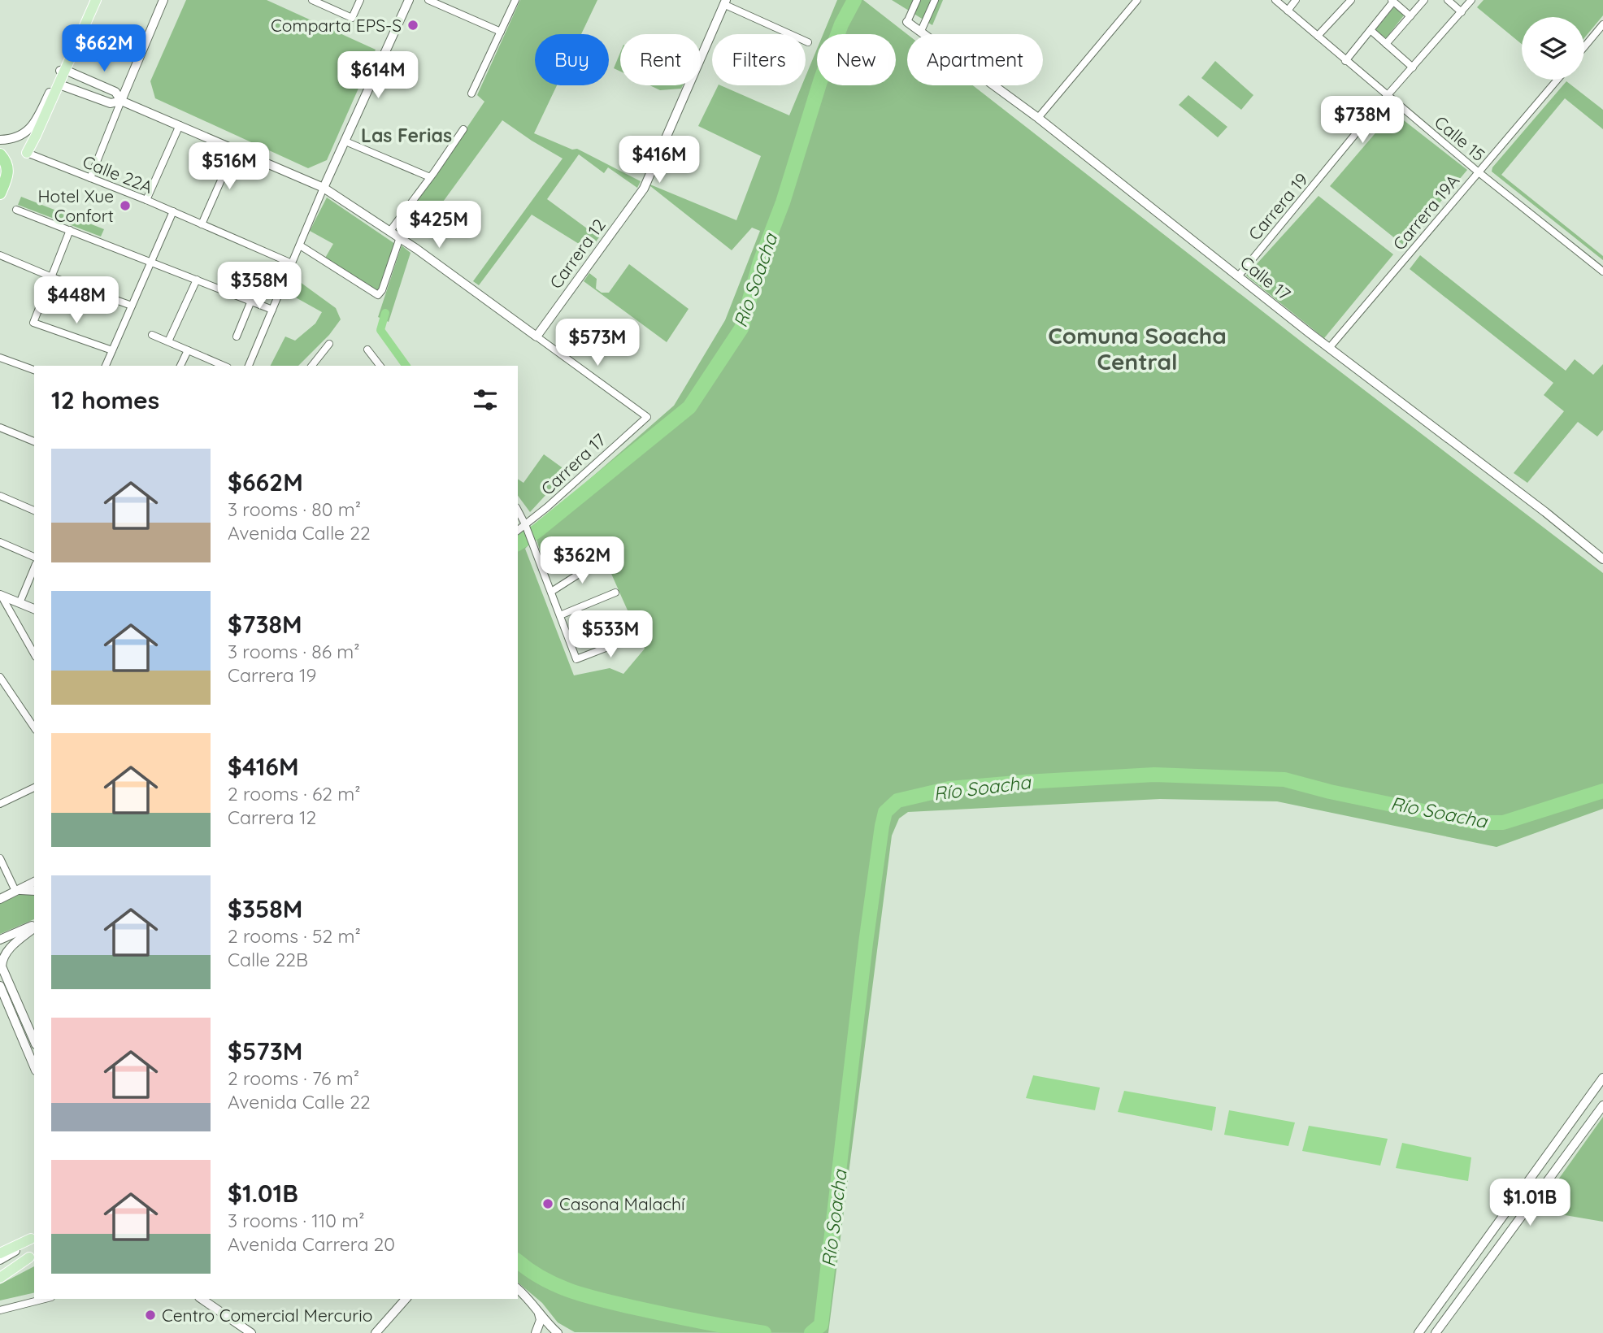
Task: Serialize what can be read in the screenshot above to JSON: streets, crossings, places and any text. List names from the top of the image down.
{
  "streets": {
    "street": [
      "Calle 15",
      "Calle 22A",
      "Carrera 19",
      "Carrera 19A",
      "Carrera 12",
      "Calle 17",
      "Carrera 17"
    ]
  },
  "crossings": [
    ["Calle 15", "Carrera 19"],
    ["Calle 15", "Carrera 19A"],
    ["Carrera 19", "Calle 17"],
    ["Carrera 19A", "Calle 17"],
    ["Carrera 12", "Carrera 17"]
  ],
  "districts": ["Las Ferias", "Comuna Soacha Central"],
  "water": ["Río Soacha"],
  "places": [
    "Comparta EPS-S",
    "Hotel Xue Confort",
    "Casona Malachí",
    "Centro Comercial Mercurio"
  ],
  "page": {
    "price": [
      "$662M",
      "$614M",
      "$738M",
      "$416M",
      "$516M",
      "$425M",
      "$358M",
      "$448M",
      "$573M",
      "$362M",
      "$533M",
      "$1.01B"
    ],
    "chip": [
      "Buy",
      "Rent",
      "Filters",
      "New",
      "Apartment"
    ],
    "heading": "12 homes",
    "list": [
      {
        "name": "$662M",
        "note": "3 rooms · 80 m² · Avenida Calle 22"
      },
      {
        "name": "$738M",
        "note": "3 rooms · 86 m² · Carrera 19"
      },
      {
        "name": "$416M",
        "note": "2 rooms · 62 m² · Carrera 12"
      },
      {
        "name": "$358M",
        "note": "2 rooms · 52 m² · Calle 22B"
      },
      {
        "name": "$573M",
        "note": "2 rooms · 76 m² · Avenida Calle 22"
      },
      {
        "name": "$1.01B",
        "note": "3 rooms · 110 m² · Avenida Carrera 20"
      }
    ]
  }
}
